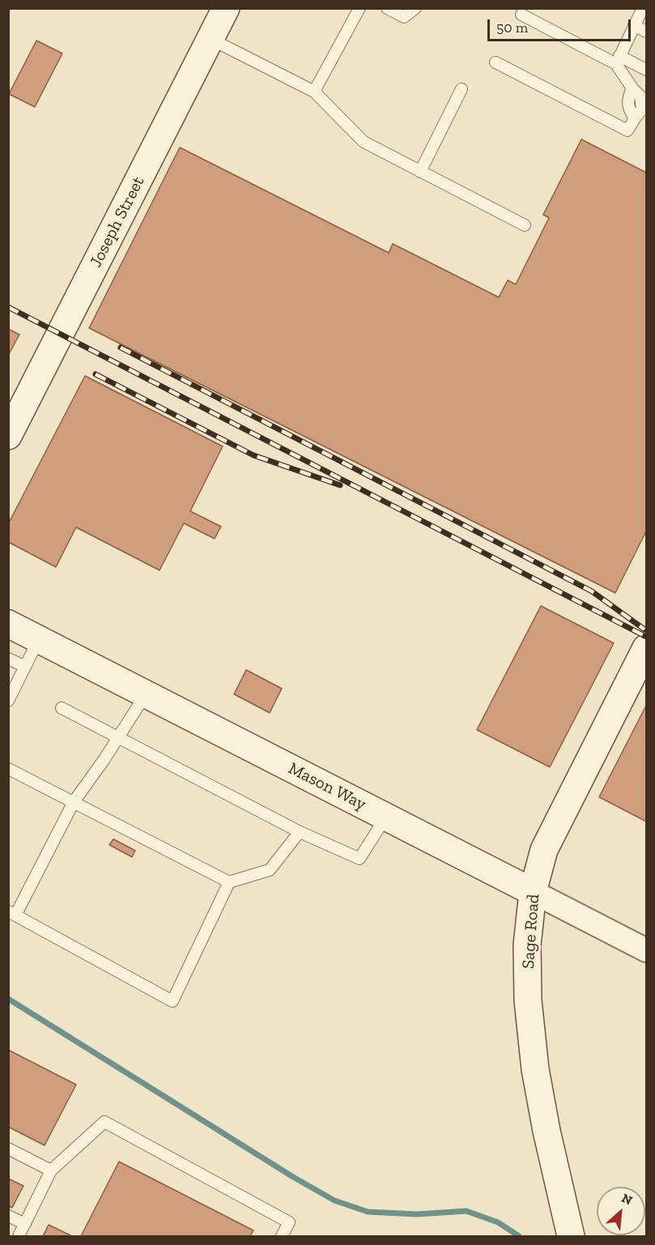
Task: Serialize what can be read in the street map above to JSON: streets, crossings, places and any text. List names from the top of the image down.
{
  "streets": {
    "street": ["Joseph Street", "Mason Way", "Sage Road"]
  },
  "crossings": [
    ["Mason Way", "Sage Road"]
  ],
  "scale_bar": "50 m",
  "north": "top right"
}
